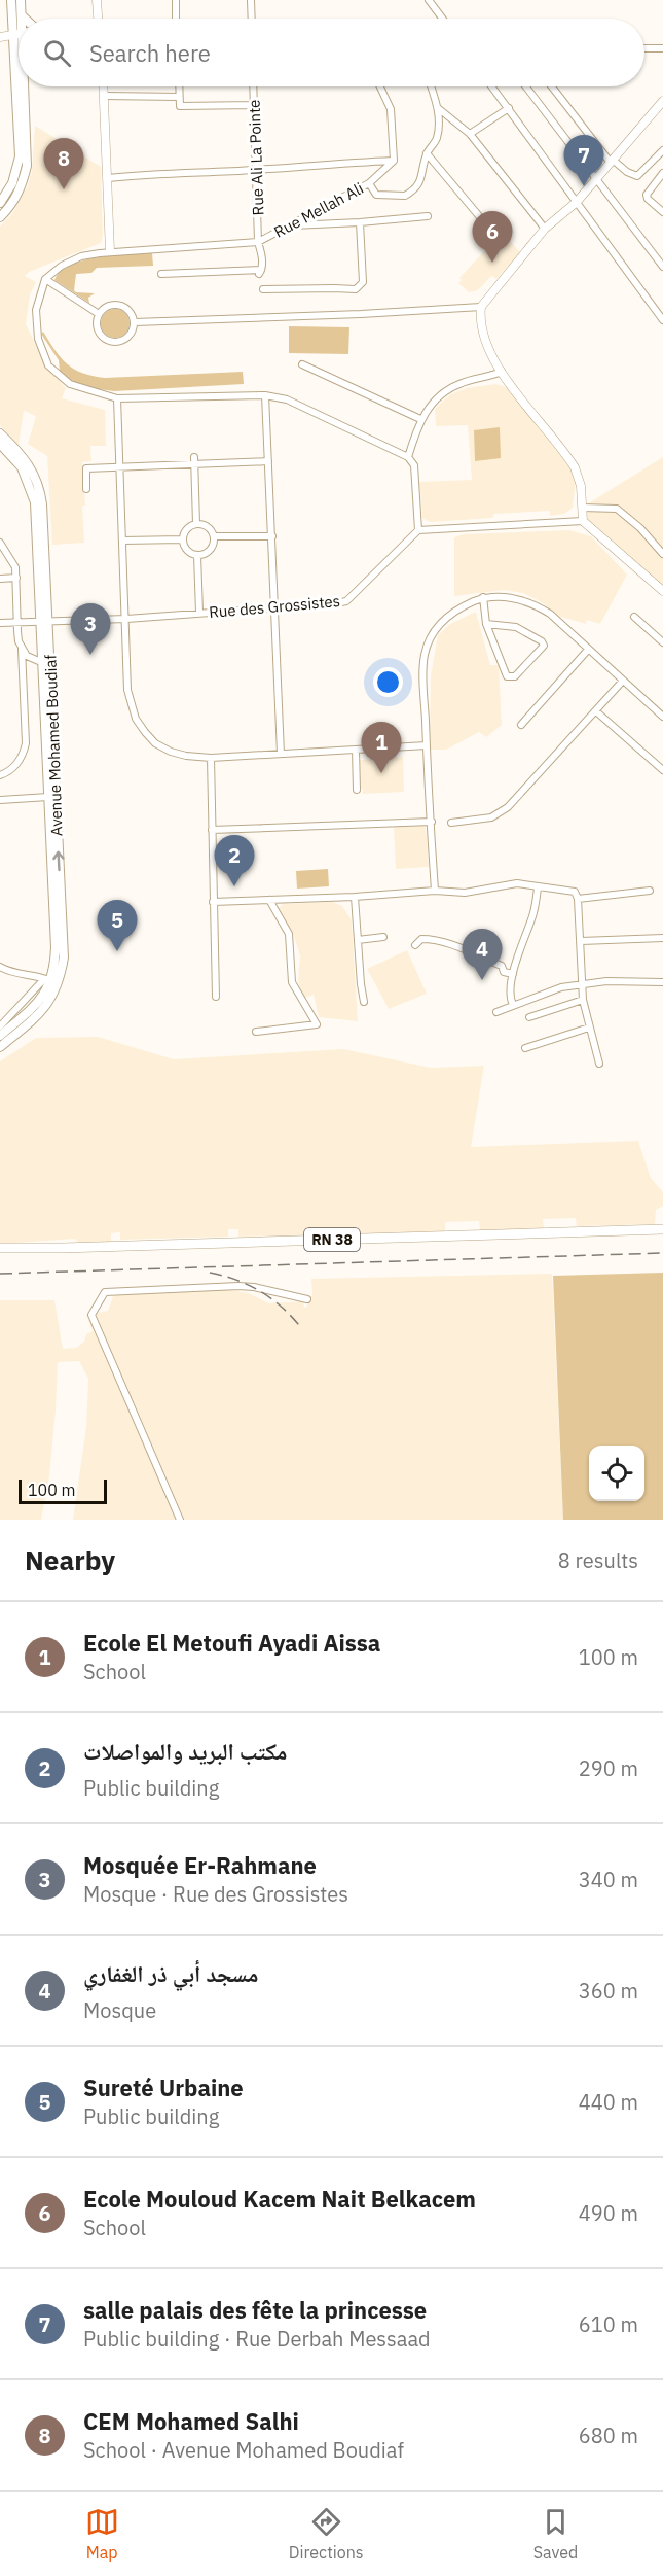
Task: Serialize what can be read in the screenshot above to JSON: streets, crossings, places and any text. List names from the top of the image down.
{
  "streets": {
    "main road": ["Avenue Mohamed Boudiaf", "RN 38"],
    "street": ["Rue Ali La Pointe", "Rue Mellah Ali", "Rue des Grossistes"]
  },
  "crossings": [
    ["Rue Ali La Pointe", "Rue Mellah Ali"],
    ["Rue des Grossistes", "Avenue Mohamed Boudiaf"]
  ],
  "scale_bar": "100 m",
  "page": {
    "search": "Search here",
    "pins": [
      "7",
      "8",
      "6",
      "3",
      "1",
      "2",
      "5",
      "4"
    ],
    "scale": "100 m",
    "heading": ["Nearby", "8 results"],
    "list": [
      {
        "mark": "1",
        "name": "Ecole El Metoufi Ayadi Aissa",
        "note": "School",
        "value": "100 m"
      },
      {
        "mark": "2",
        "name": "مكتب البريد والمواصلات",
        "note": "Public building",
        "value": "290 m"
      },
      {
        "mark": "3",
        "name": "Mosquée Er-Rahmane",
        "note": "Mosque · Rue des Grossistes",
        "value": "340 m"
      },
      {
        "mark": "4",
        "name": "مسجد أبي ذر الغفاري",
        "note": "Mosque",
        "value": "360 m"
      },
      {
        "mark": "5",
        "name": "Sureté Urbaine",
        "note": "Public building",
        "value": "440 m"
      },
      {
        "mark": "6",
        "name": "Ecole Mouloud Kacem Nait Belkacem",
        "note": "School",
        "value": "490 m"
      },
      {
        "mark": "7",
        "name": "salle palais des fête la princesse",
        "note": "Public building · Rue Derbah Messaad",
        "value": "610 m"
      },
      {
        "mark": "8",
        "name": "CEM Mohamed Salhi",
        "note": "School · Avenue Mohamed Boudiaf",
        "value": "680 m"
      }
    ],
    "nav": ["Map", "Directions", "Saved"]
  }
}
